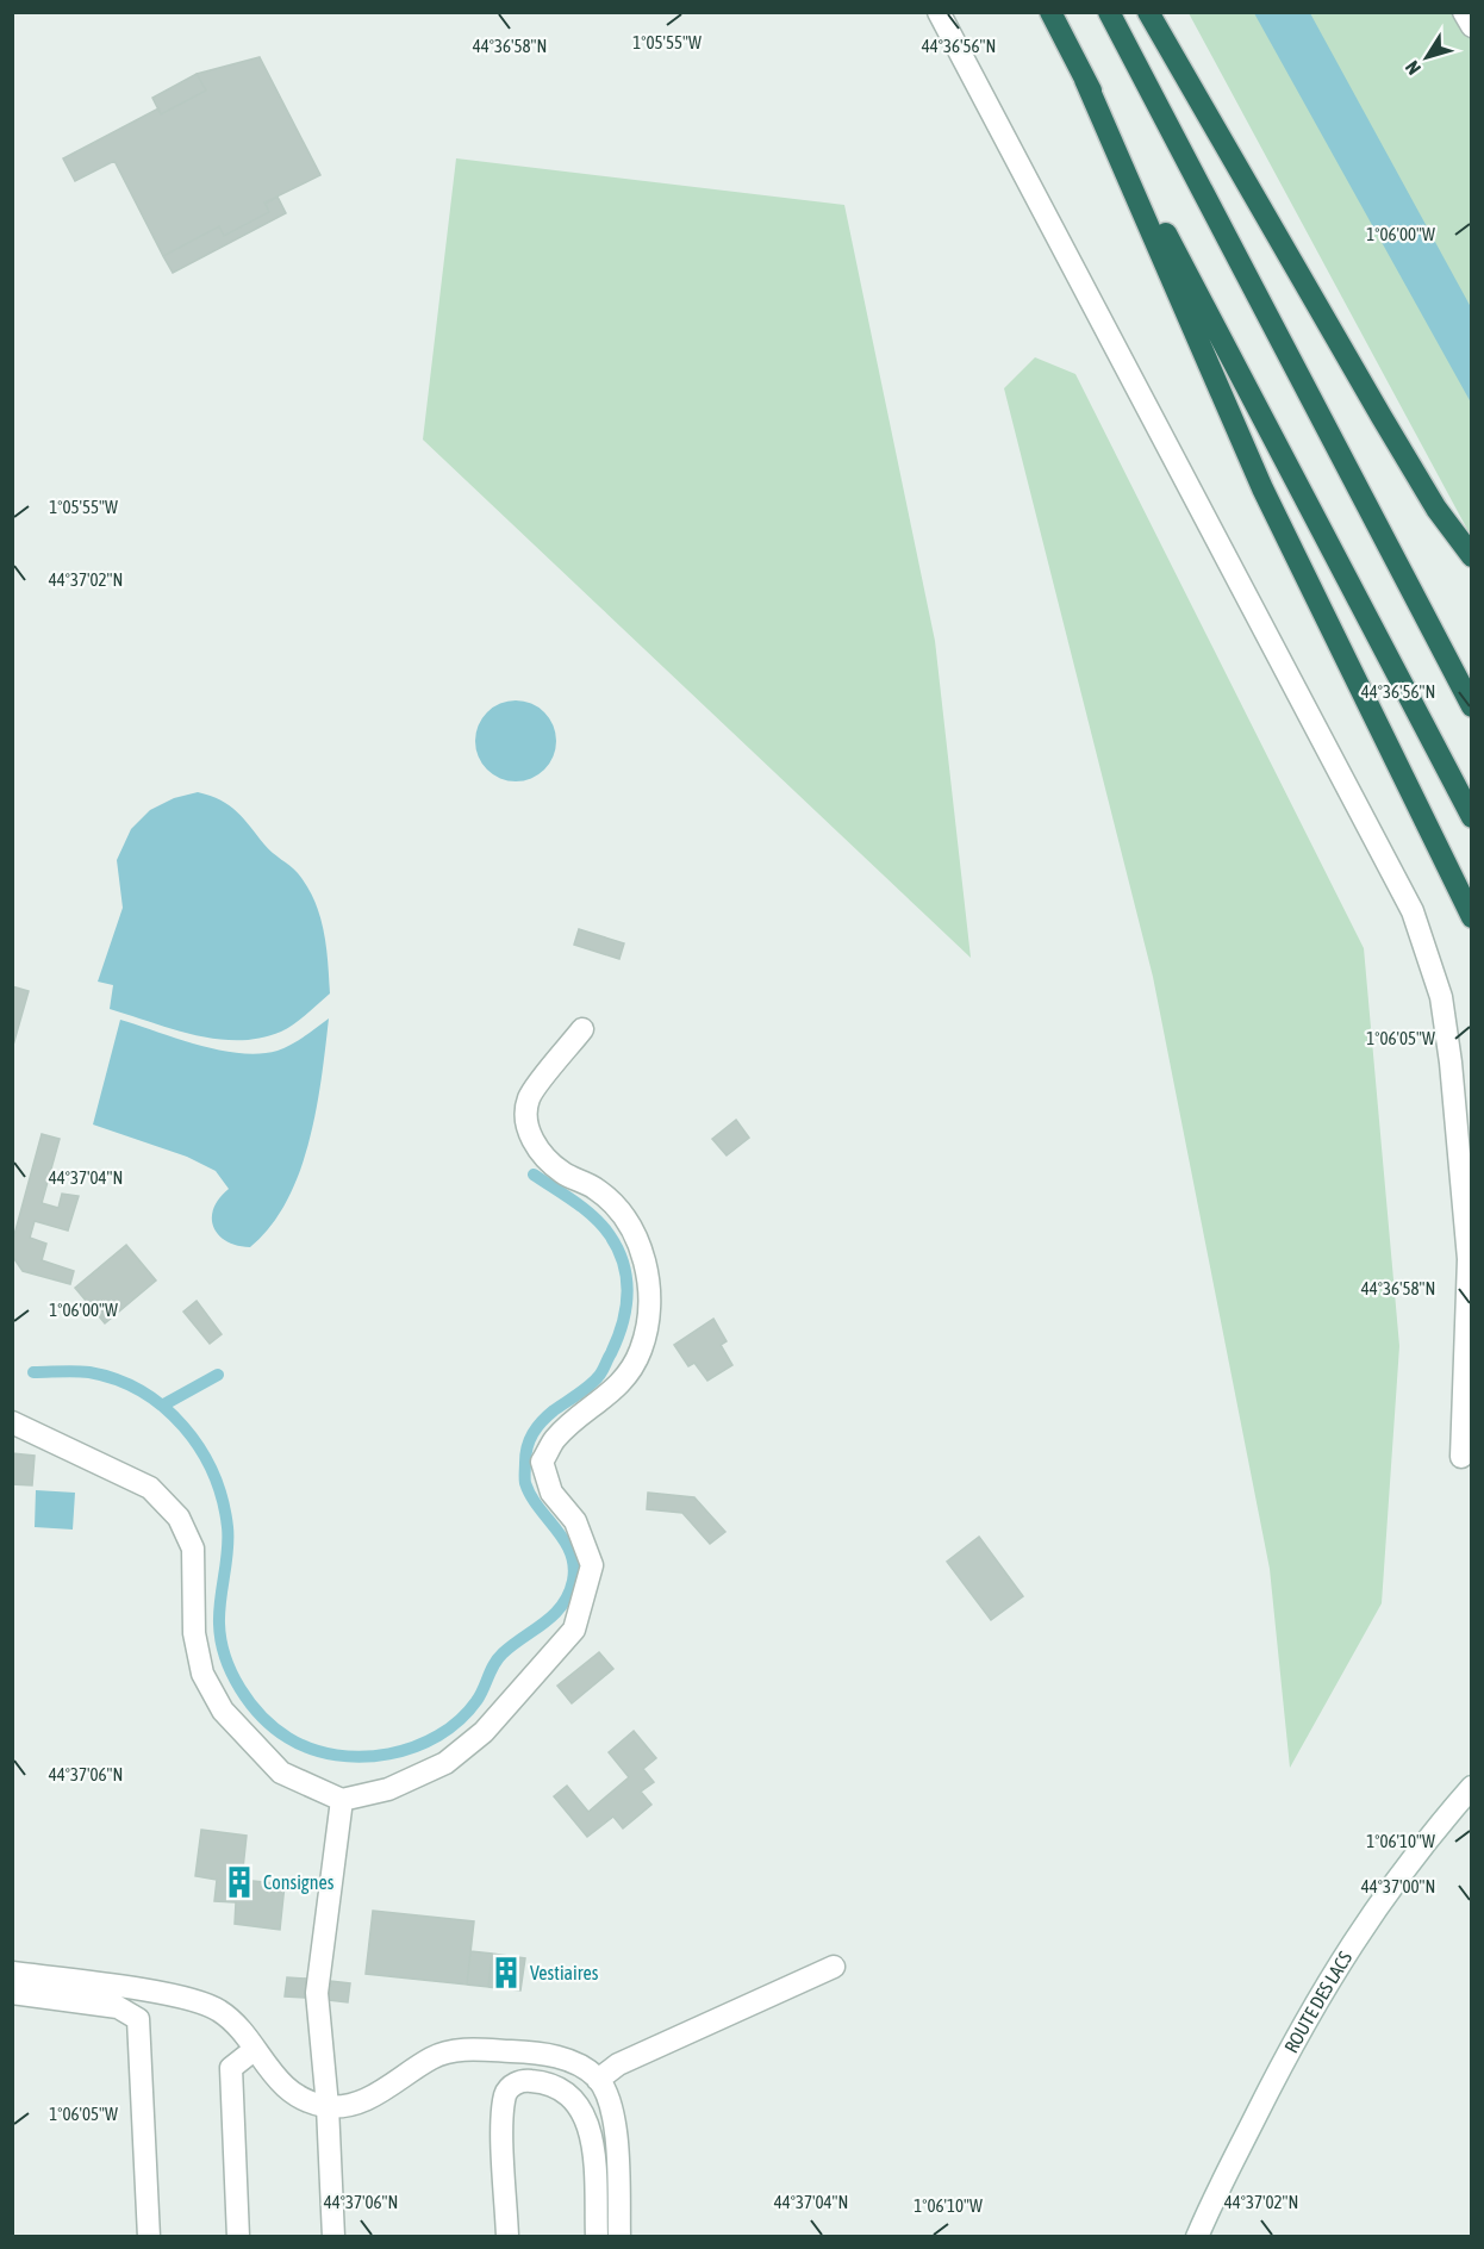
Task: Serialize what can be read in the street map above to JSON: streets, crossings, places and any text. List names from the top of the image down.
{
  "streets": {
    "street": ["ROUTE DES LACS"]
  },
  "places": {
    "building": ["Consignes", "Vestiaires"]
  },
  "north": "bottom left",
  "coordinates": [
    "1°05'55\"W",
    "44°36'58\"N",
    "44°36'56\"N",
    "1°06'00\"W",
    "44°37'02\"N",
    "1°06'05\"W",
    "44°37'04\"N",
    "44°37'06\"N",
    "1°06'10\"W",
    "44°37'00\"N"
  ]
}
